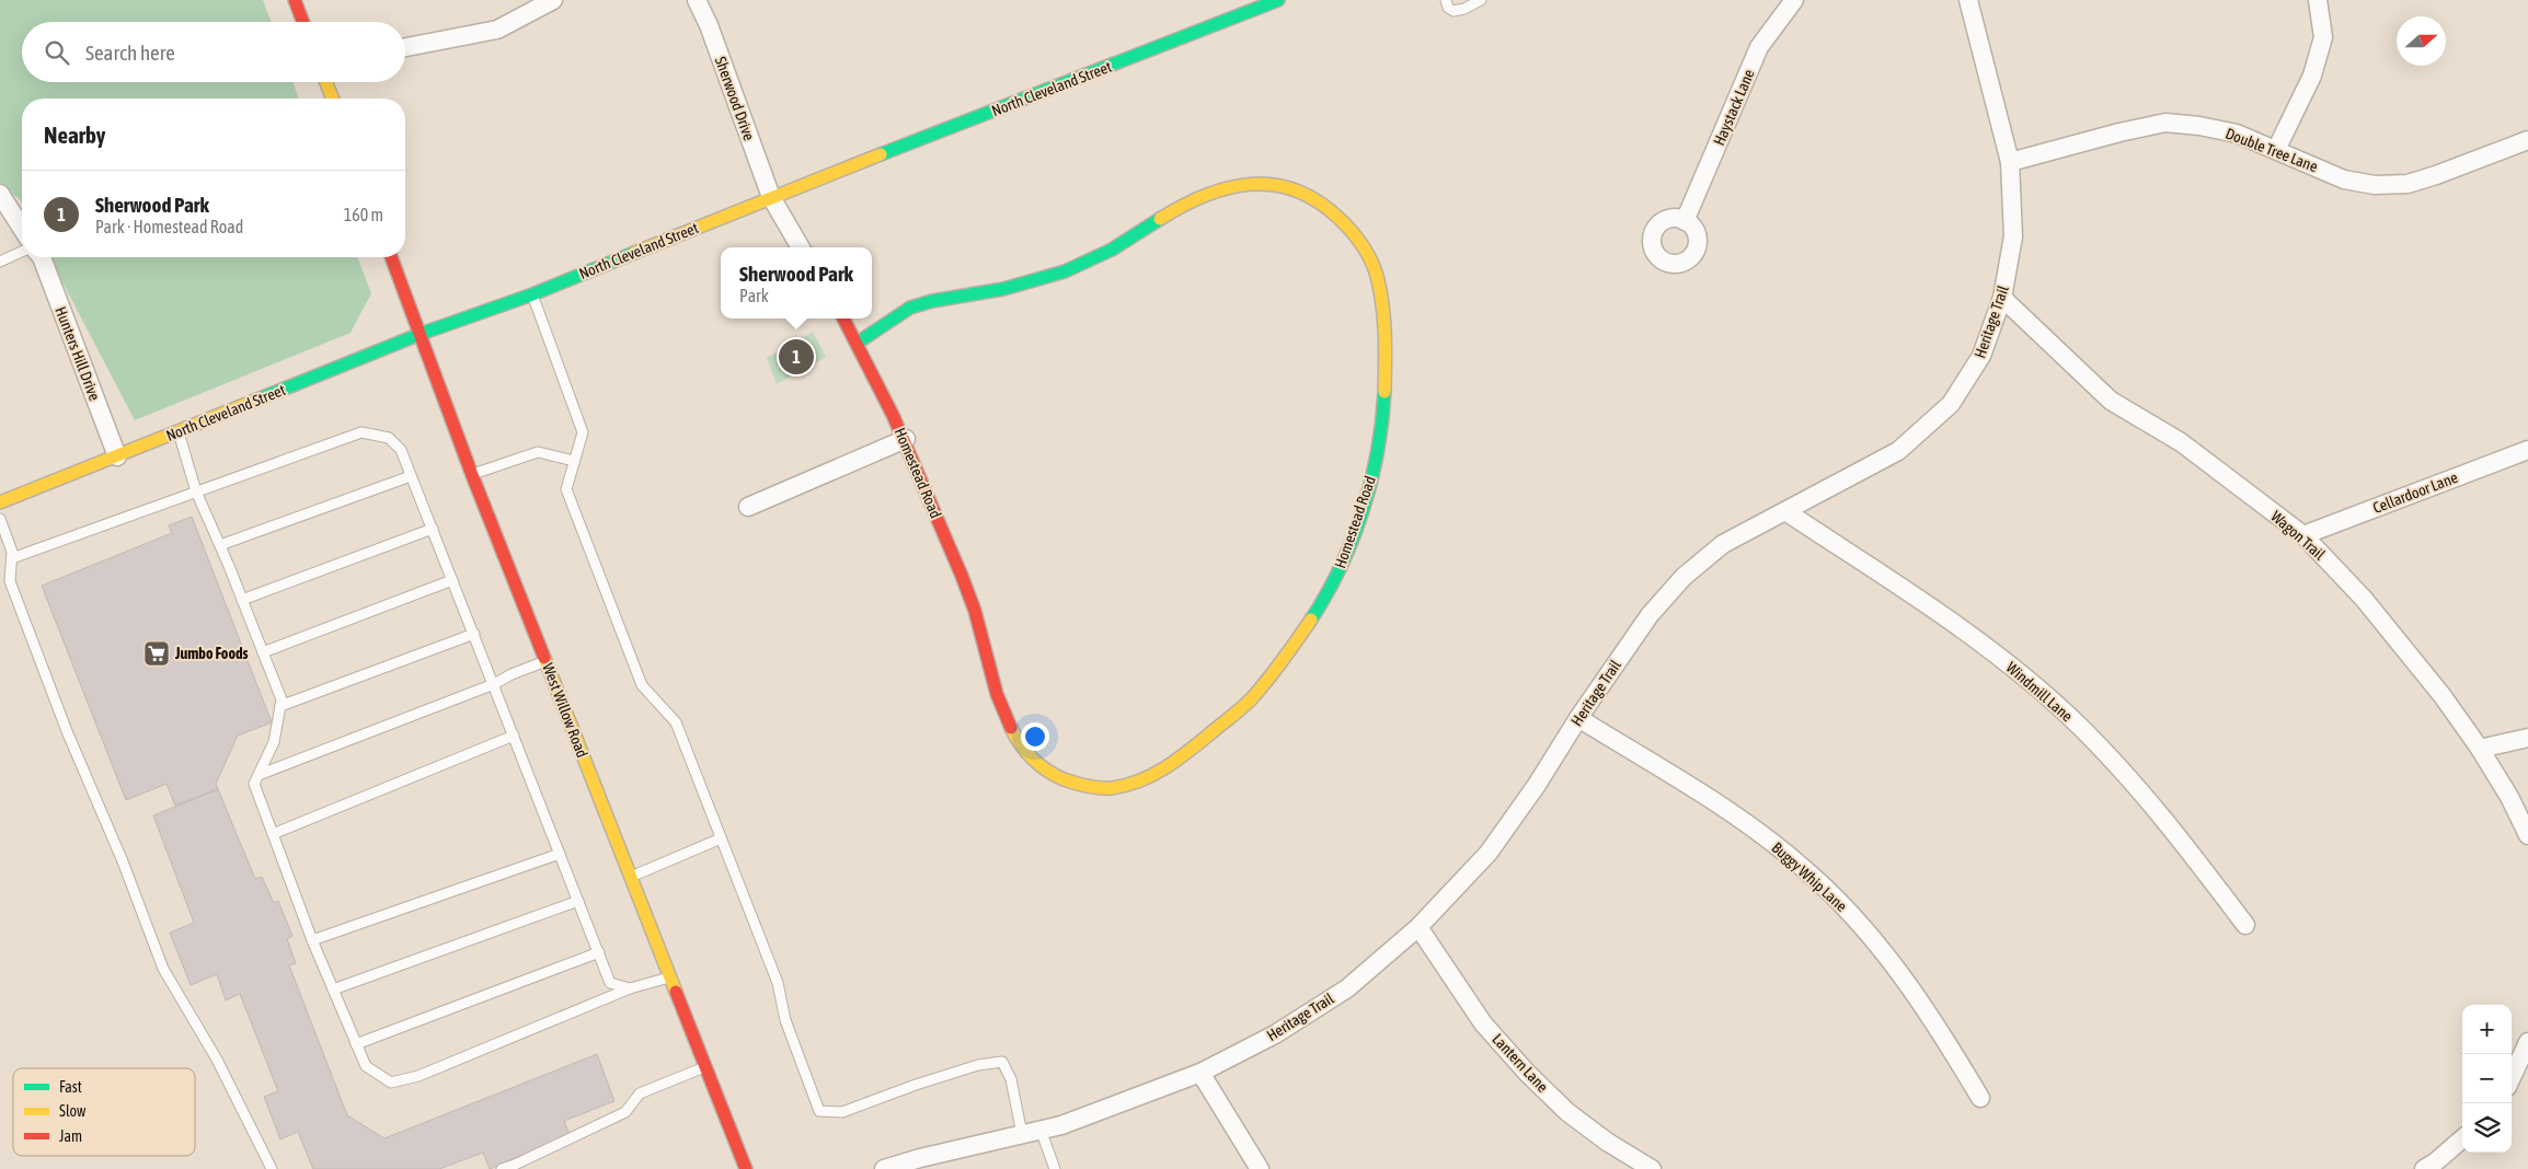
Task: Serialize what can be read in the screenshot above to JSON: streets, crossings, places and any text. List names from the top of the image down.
{
  "streets": {
    "street": [
      "North Cleveland Street",
      "Sherwood Drive",
      "Haystack Lane",
      "Double Tree Lane",
      "Heritage Trail",
      "Hunters Hill Drive",
      "Homestead Road",
      "Cellardoor Lane",
      "Wagon Trail",
      "Windmill Lane",
      "West Willow Road",
      "Buggy Whip Lane",
      "Lantern Lane"
    ]
  },
  "crossings": [
    ["North Cleveland Street", "Sherwood Drive"],
    ["North Cleveland Street", "Hunters Hill Drive"],
    ["North Cleveland Street", "West Willow Road"],
    ["Double Tree Lane", "Heritage Trail"],
    ["Heritage Trail", "Wagon Trail"],
    ["Heritage Trail", "Windmill Lane"],
    ["Heritage Trail", "Buggy Whip Lane"],
    ["Heritage Trail", "Lantern Lane"],
    ["Cellardoor Lane", "Wagon Trail"]
  ],
  "places": {
    "supermarket": ["Jumbo Foods"]
  },
  "legend": ["Fast", "Slow", "Jam"],
  "north": "right",
  "page": {
    "search": "Search here",
    "heading": "Nearby",
    "list": [
      {
        "mark": "1",
        "name": "Sherwood Park",
        "note": "Park · Homestead Road",
        "value": "160 m"
      }
    ],
    "popup": ["Sherwood Park", "Park"],
    "pins": "1",
    "map_buttons": ["+", "−"]
  }
}
